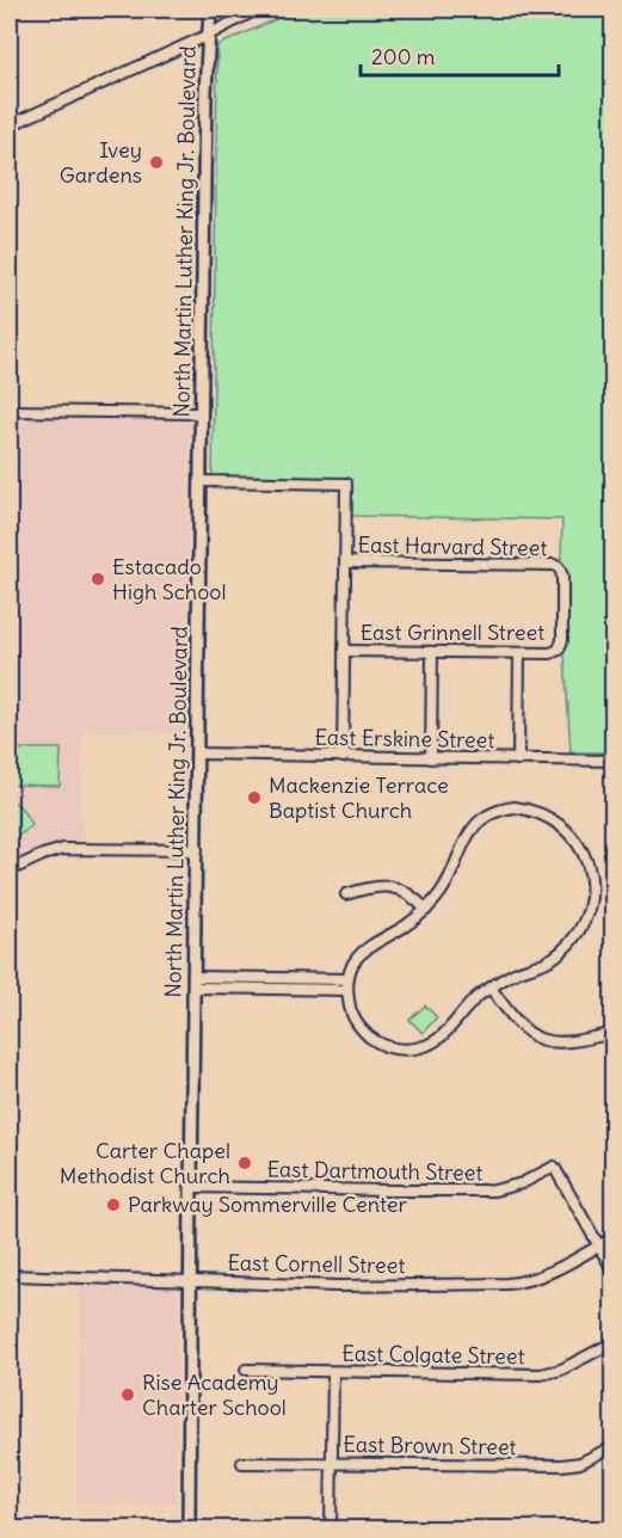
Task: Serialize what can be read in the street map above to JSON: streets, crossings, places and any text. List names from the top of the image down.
{
  "streets": {
    "main road": ["North Martin Luther King Jr. Boulevard"],
    "street": [
      "East Harvard Street",
      "East Grinnell Street",
      "East Erskine Street",
      "East Dartmouth Street",
      "East Cornell Street",
      "East Colgate Street",
      "East Brown Street"
    ]
  },
  "crossings": [
    ["North Martin Luther King Jr. Boulevard", "East Erskine Street"],
    ["North Martin Luther King Jr. Boulevard", "East Dartmouth Street"],
    ["North Martin Luther King Jr. Boulevard", "East Cornell Street"],
    ["East Harvard Street", "East Grinnell Street"],
    ["East Dartmouth Street", "East Cornell Street"]
  ],
  "places": [
    "Ivey Gardens",
    "Estacado High School",
    "Mackenzie Terrace Baptist Church",
    "Carter Chapel Methodist Church",
    "Parkway Sommerville Center",
    "Rise Academy Charter School"
  ],
  "scale_bar": "200 m"
}
